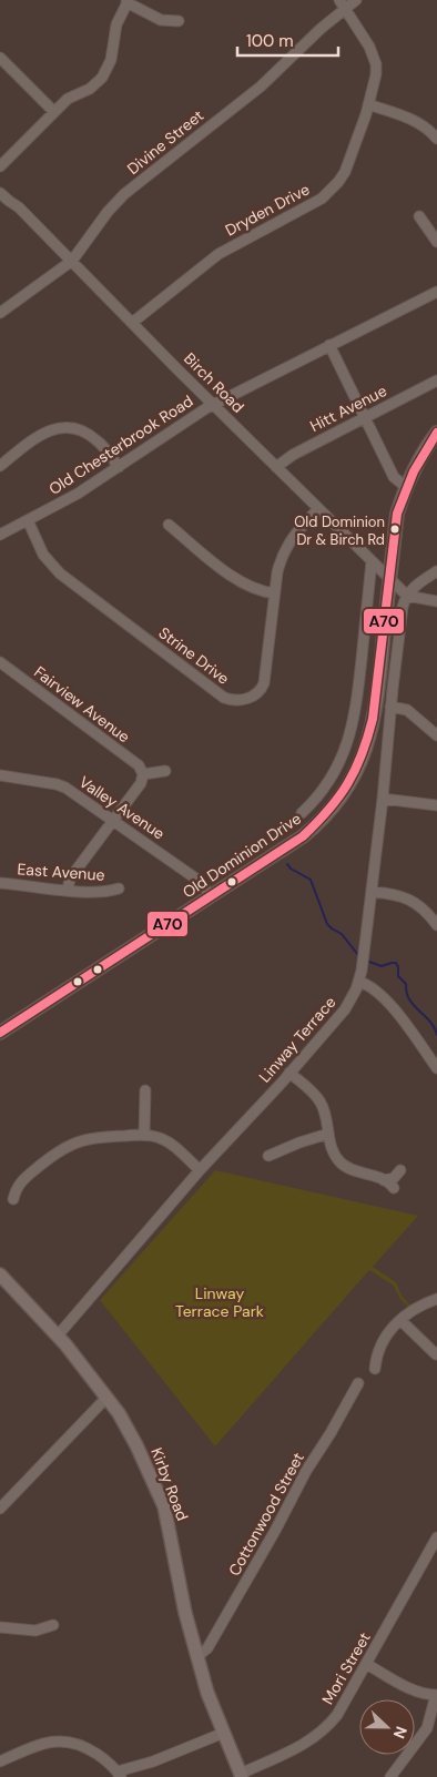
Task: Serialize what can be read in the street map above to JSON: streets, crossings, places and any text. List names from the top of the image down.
{
  "streets": {
    "main road": ["Old Dominion Drive", "Kirby Road"],
    "street": [
      "Divine Street",
      "Dryden Drive",
      "Birch Road",
      "Hitt Avenue",
      "Old Chesterbrook Road",
      "Strine Drive",
      "Fairview Avenue",
      "Valley Avenue",
      "East Avenue",
      "Linway Terrace",
      "Cottonwood Street",
      "Mori Street"
    ]
  },
  "crossings": [
    ["Divine Street", "Dryden Drive"],
    ["Divine Street", "Birch Road"],
    ["Dryden Drive", "Birch Road"],
    ["Birch Road", "Hitt Avenue"],
    ["Birch Road", "Old Chesterbrook Road"],
    ["Birch Road", "Strine Drive"],
    ["Birch Road", "Old Dominion Drive"],
    ["Birch Road", "Linway Terrace"],
    ["Old Chesterbrook Road", "Strine Drive"],
    ["Valley Avenue", "Old Dominion Drive"],
    ["Linway Terrace", "Kirby Road"],
    ["Kirby Road", "Cottonwood Street"],
    ["Kirby Road", "Mori Street"]
  ],
  "parks": ["Linway Terrace Park"],
  "places": ["Old Dominion Dr & Birch Rd"],
  "lines": ["transit line A70"],
  "scale_bar": "100 m",
  "north": "right"
}
